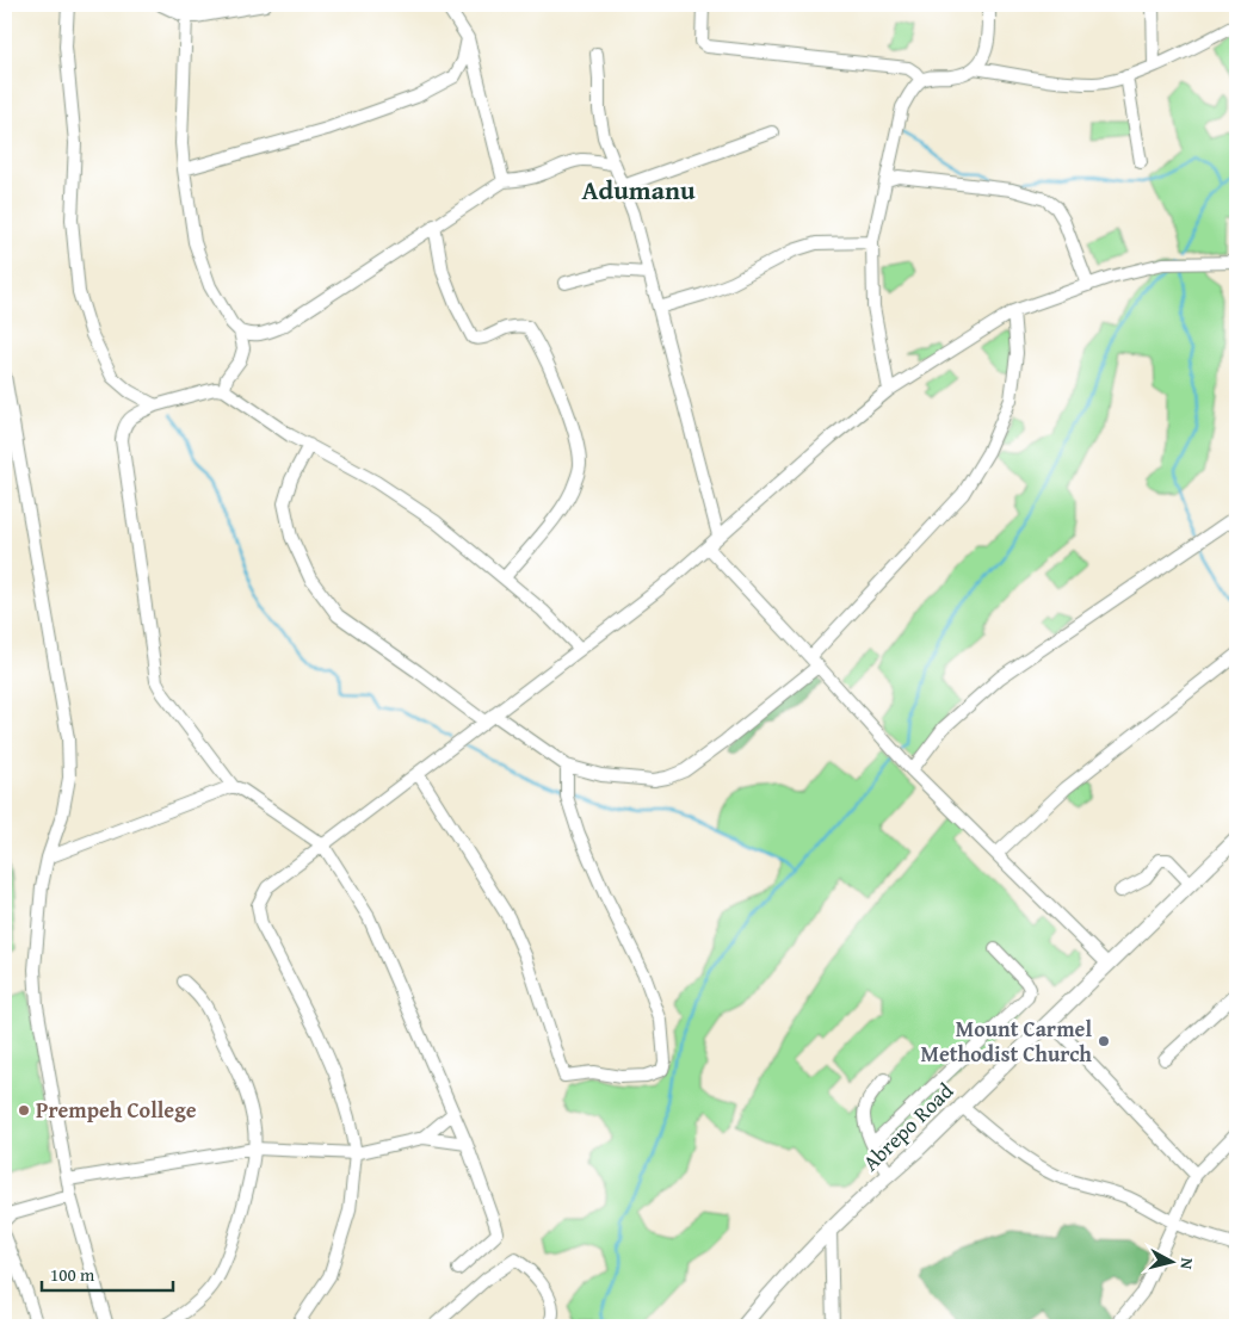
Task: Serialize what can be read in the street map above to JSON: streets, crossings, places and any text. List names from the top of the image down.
{
  "streets": {
    "main road": ["Abrepo Road"]
  },
  "districts": ["Adumanu"],
  "places": ["Mount Carmel Methodist Church", "Prempeh College"],
  "scale_bar": "100 m",
  "north": "right"
}
